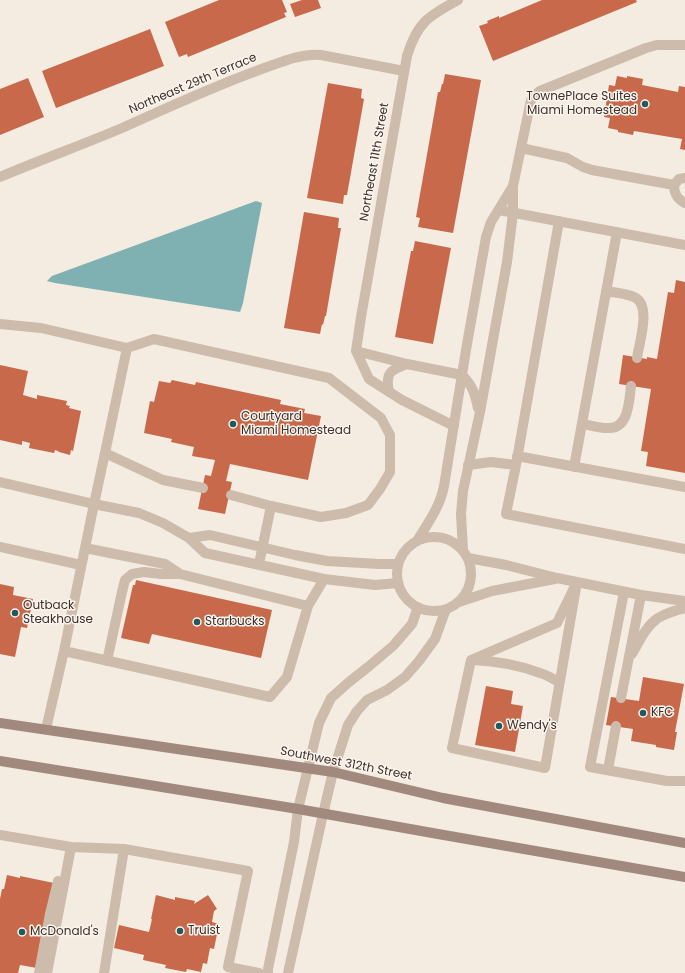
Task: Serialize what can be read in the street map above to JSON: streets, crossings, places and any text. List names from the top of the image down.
{
  "streets": {
    "main road": ["Southwest 312th Street"],
    "street": ["Northeast 29th Terrace", "Northeast 11th Street"]
  },
  "crossings": [
    ["Northeast 29th Terrace", "Northeast 11th Street"]
  ],
  "places": [
    "TownePlace Suites Miami Homestead",
    "Courtyard Miami Homestead",
    "Outback Steakhouse",
    "Starbucks",
    "KFC",
    "Wendy's",
    "Truist",
    "McDonald's"
  ]
}
